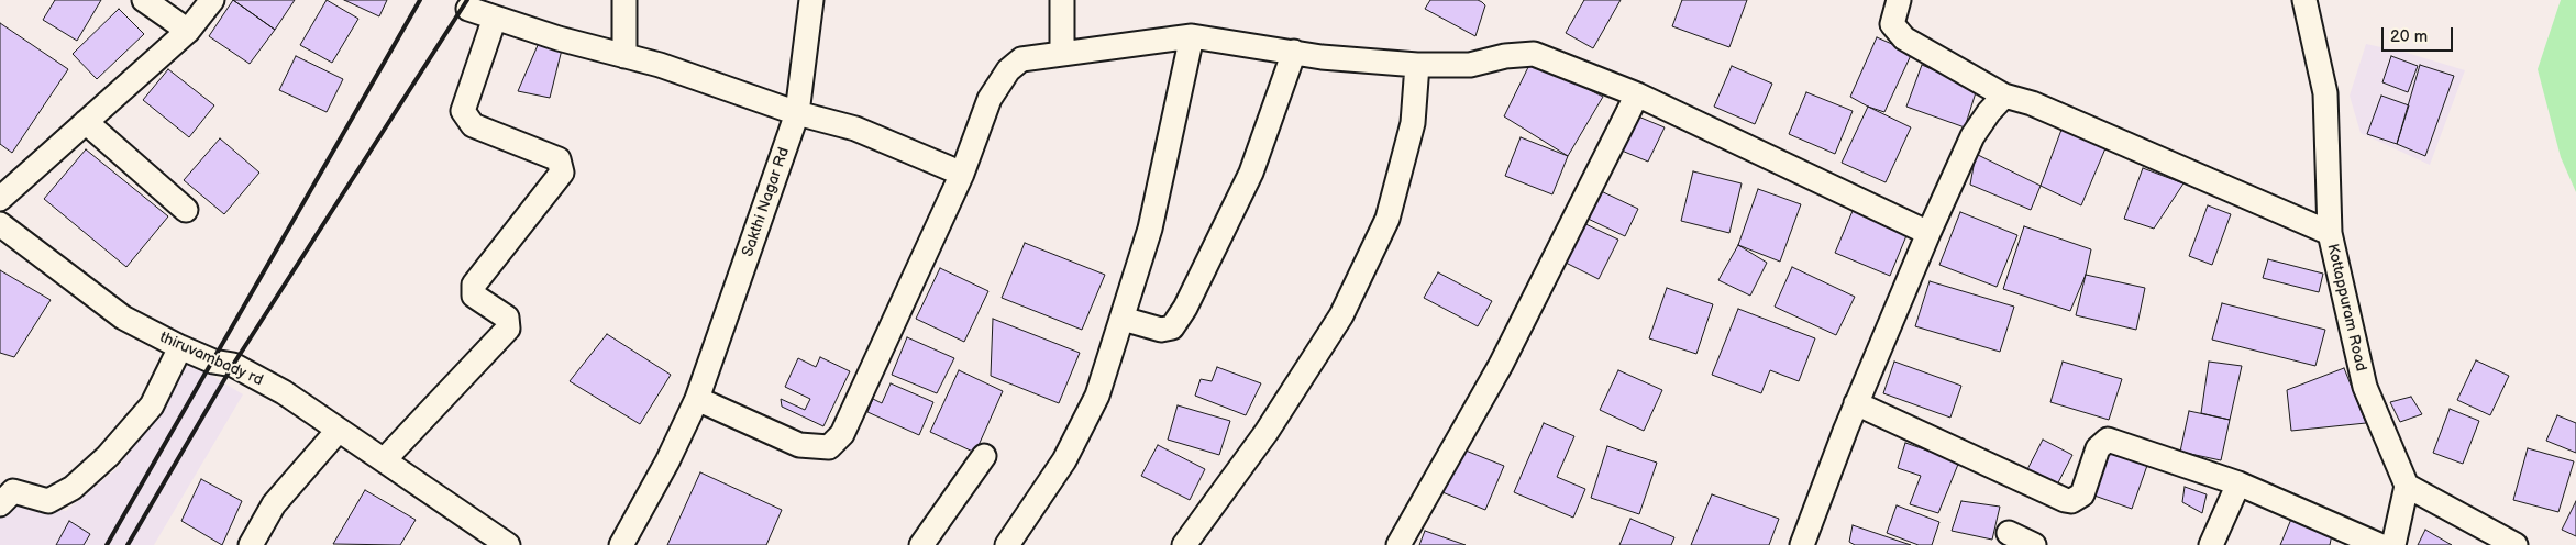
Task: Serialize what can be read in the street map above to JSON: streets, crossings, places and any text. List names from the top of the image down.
{
  "streets": {
    "street": ["Sakthi Nagar Rd", "Kottappuram Road", "thiruvambady rd"]
  },
  "scale_bar": "20 m"
}
